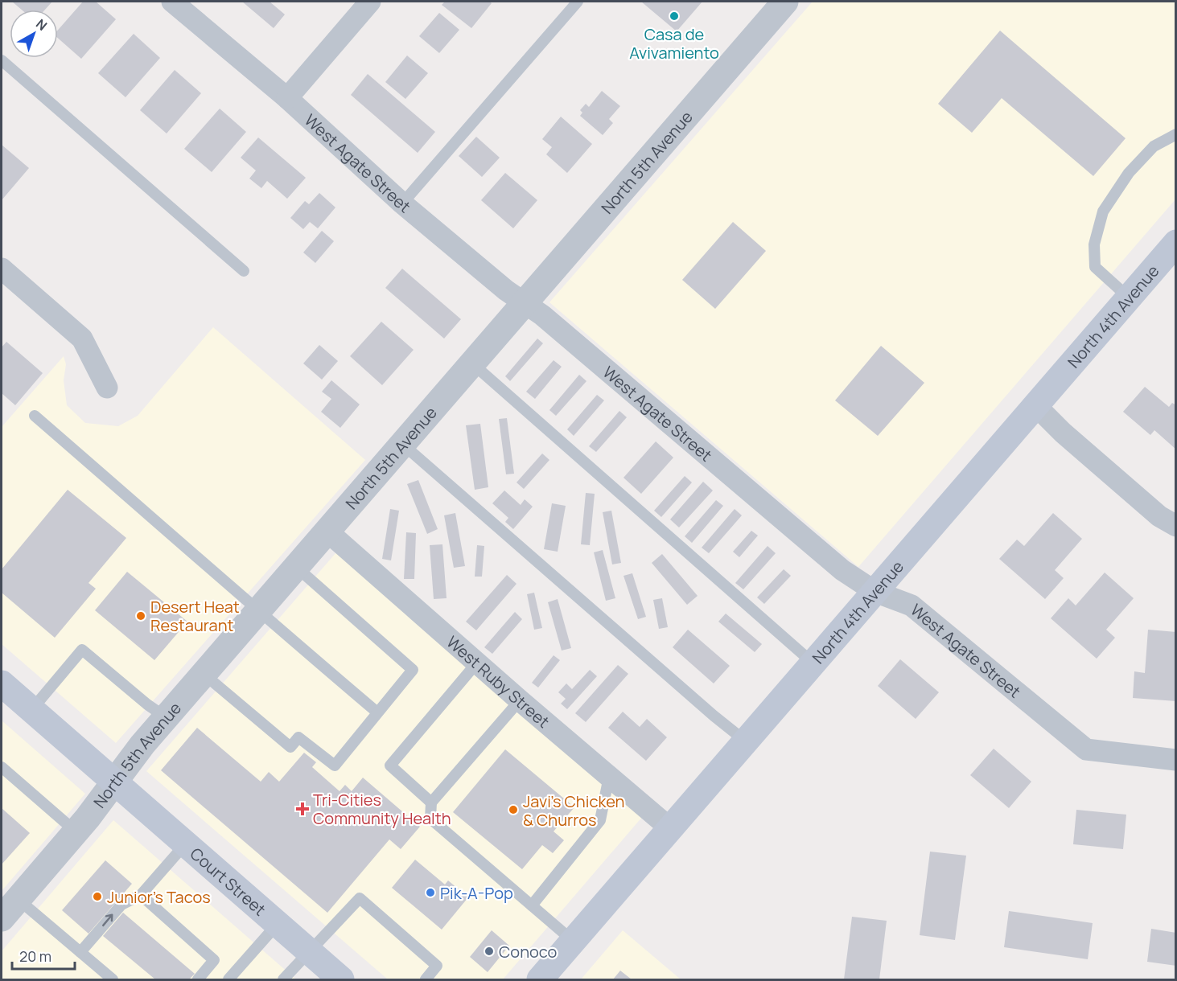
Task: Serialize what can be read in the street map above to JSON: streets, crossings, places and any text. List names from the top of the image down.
{
  "streets": {
    "main road": ["North 4th Avenue", "Court Street"],
    "street": ["North 5th Avenue", "West Agate Street", "West Ruby Street"]
  },
  "crossings": [
    ["North 5th Avenue", "West Agate Street"],
    ["North 5th Avenue", "West Ruby Street"],
    ["North 5th Avenue", "Court Street"],
    ["West Agate Street", "North 4th Avenue"],
    ["North 4th Avenue", "West Ruby Street"]
  ],
  "places": {
    "other": [
      "Casa de Avivamiento",
      "Desert Heat Restaurant",
      "Javi's Chicken & Churros",
      "Pik-A-Pop",
      "Junior's Tacos",
      "Conoco"
    ],
    "health": ["Tri-Cities Community Health"]
  },
  "scale_bar": "20 m",
  "north": "top right"
}
